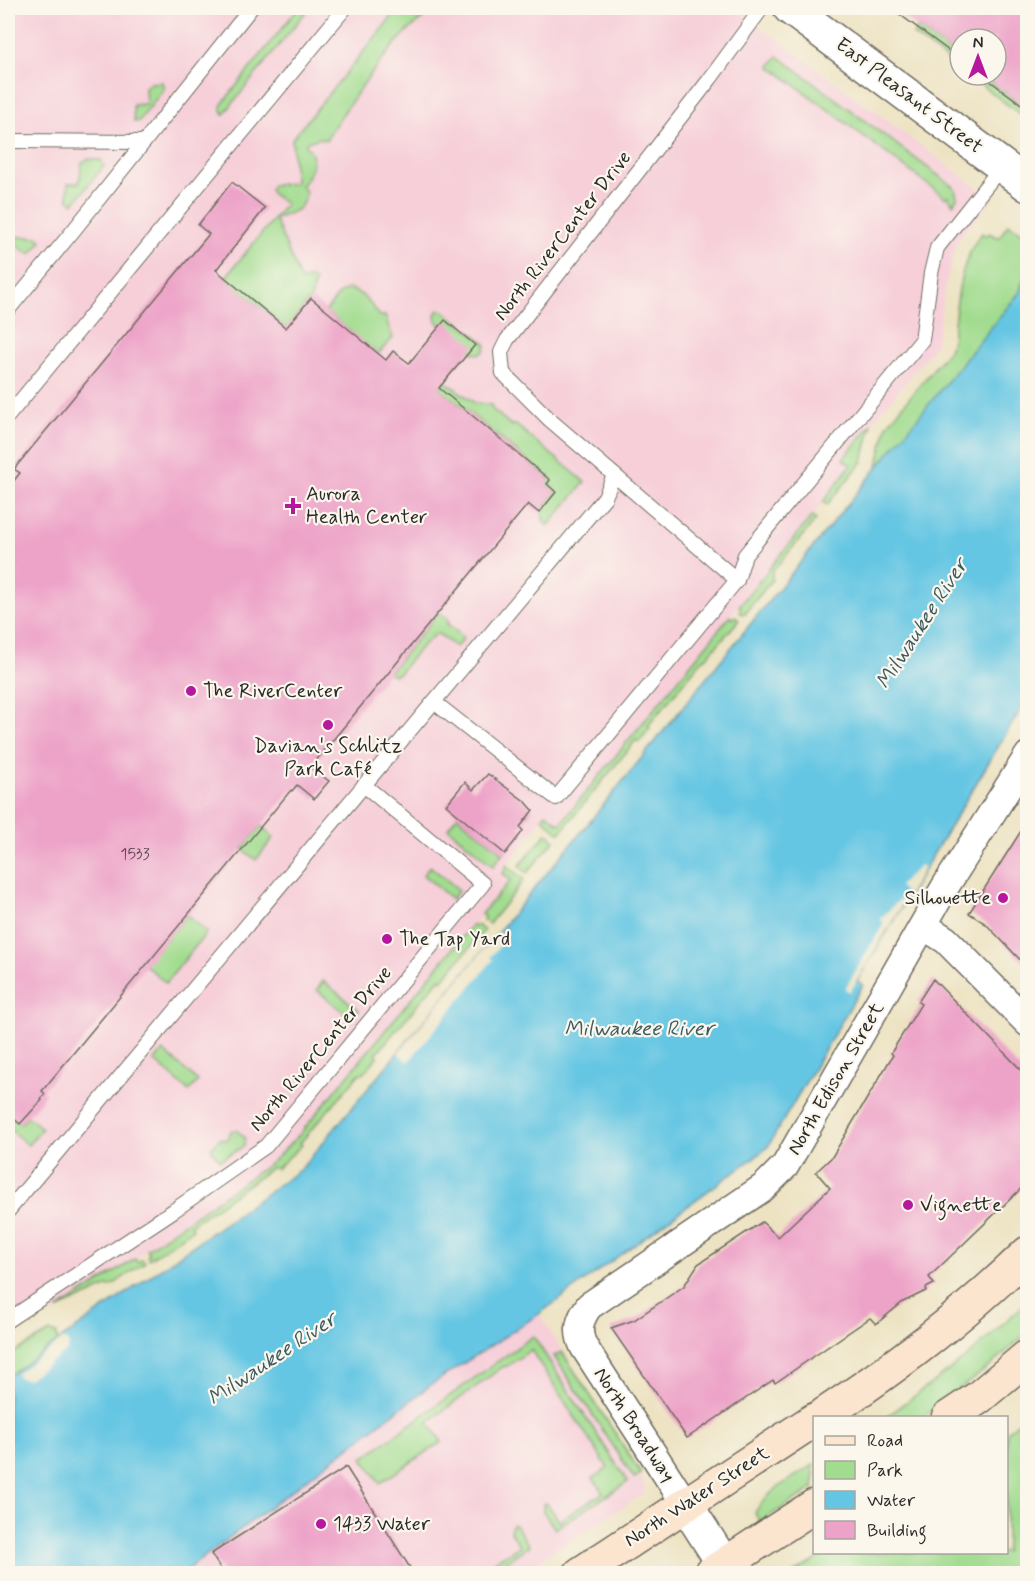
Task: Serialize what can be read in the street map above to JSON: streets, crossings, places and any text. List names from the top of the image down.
{
  "streets": {
    "main road": ["North Water Street"],
    "street": ["East Pleasant Street", "North Edison Street", "North Broadway"],
    "lane": ["North RiverCenter Drive"]
  },
  "crossings": [
    ["North Edison Street", "North Broadway"],
    ["North Broadway", "North Water Street"]
  ],
  "water": ["Milwaukee River"],
  "places": {
    "health": ["Aurora Health Center"],
    "other": [
      "The RiverCenter",
      "Davian's Schlitz Park Café",
      "Silhouette",
      "The Tap Yard",
      "Vignette",
      "1433 Water"
    ]
  },
  "house_numbers": ["1533"],
  "legend": [
    "Road",
    "Park",
    "Water",
    "Building"
  ],
  "north": "top"
}
